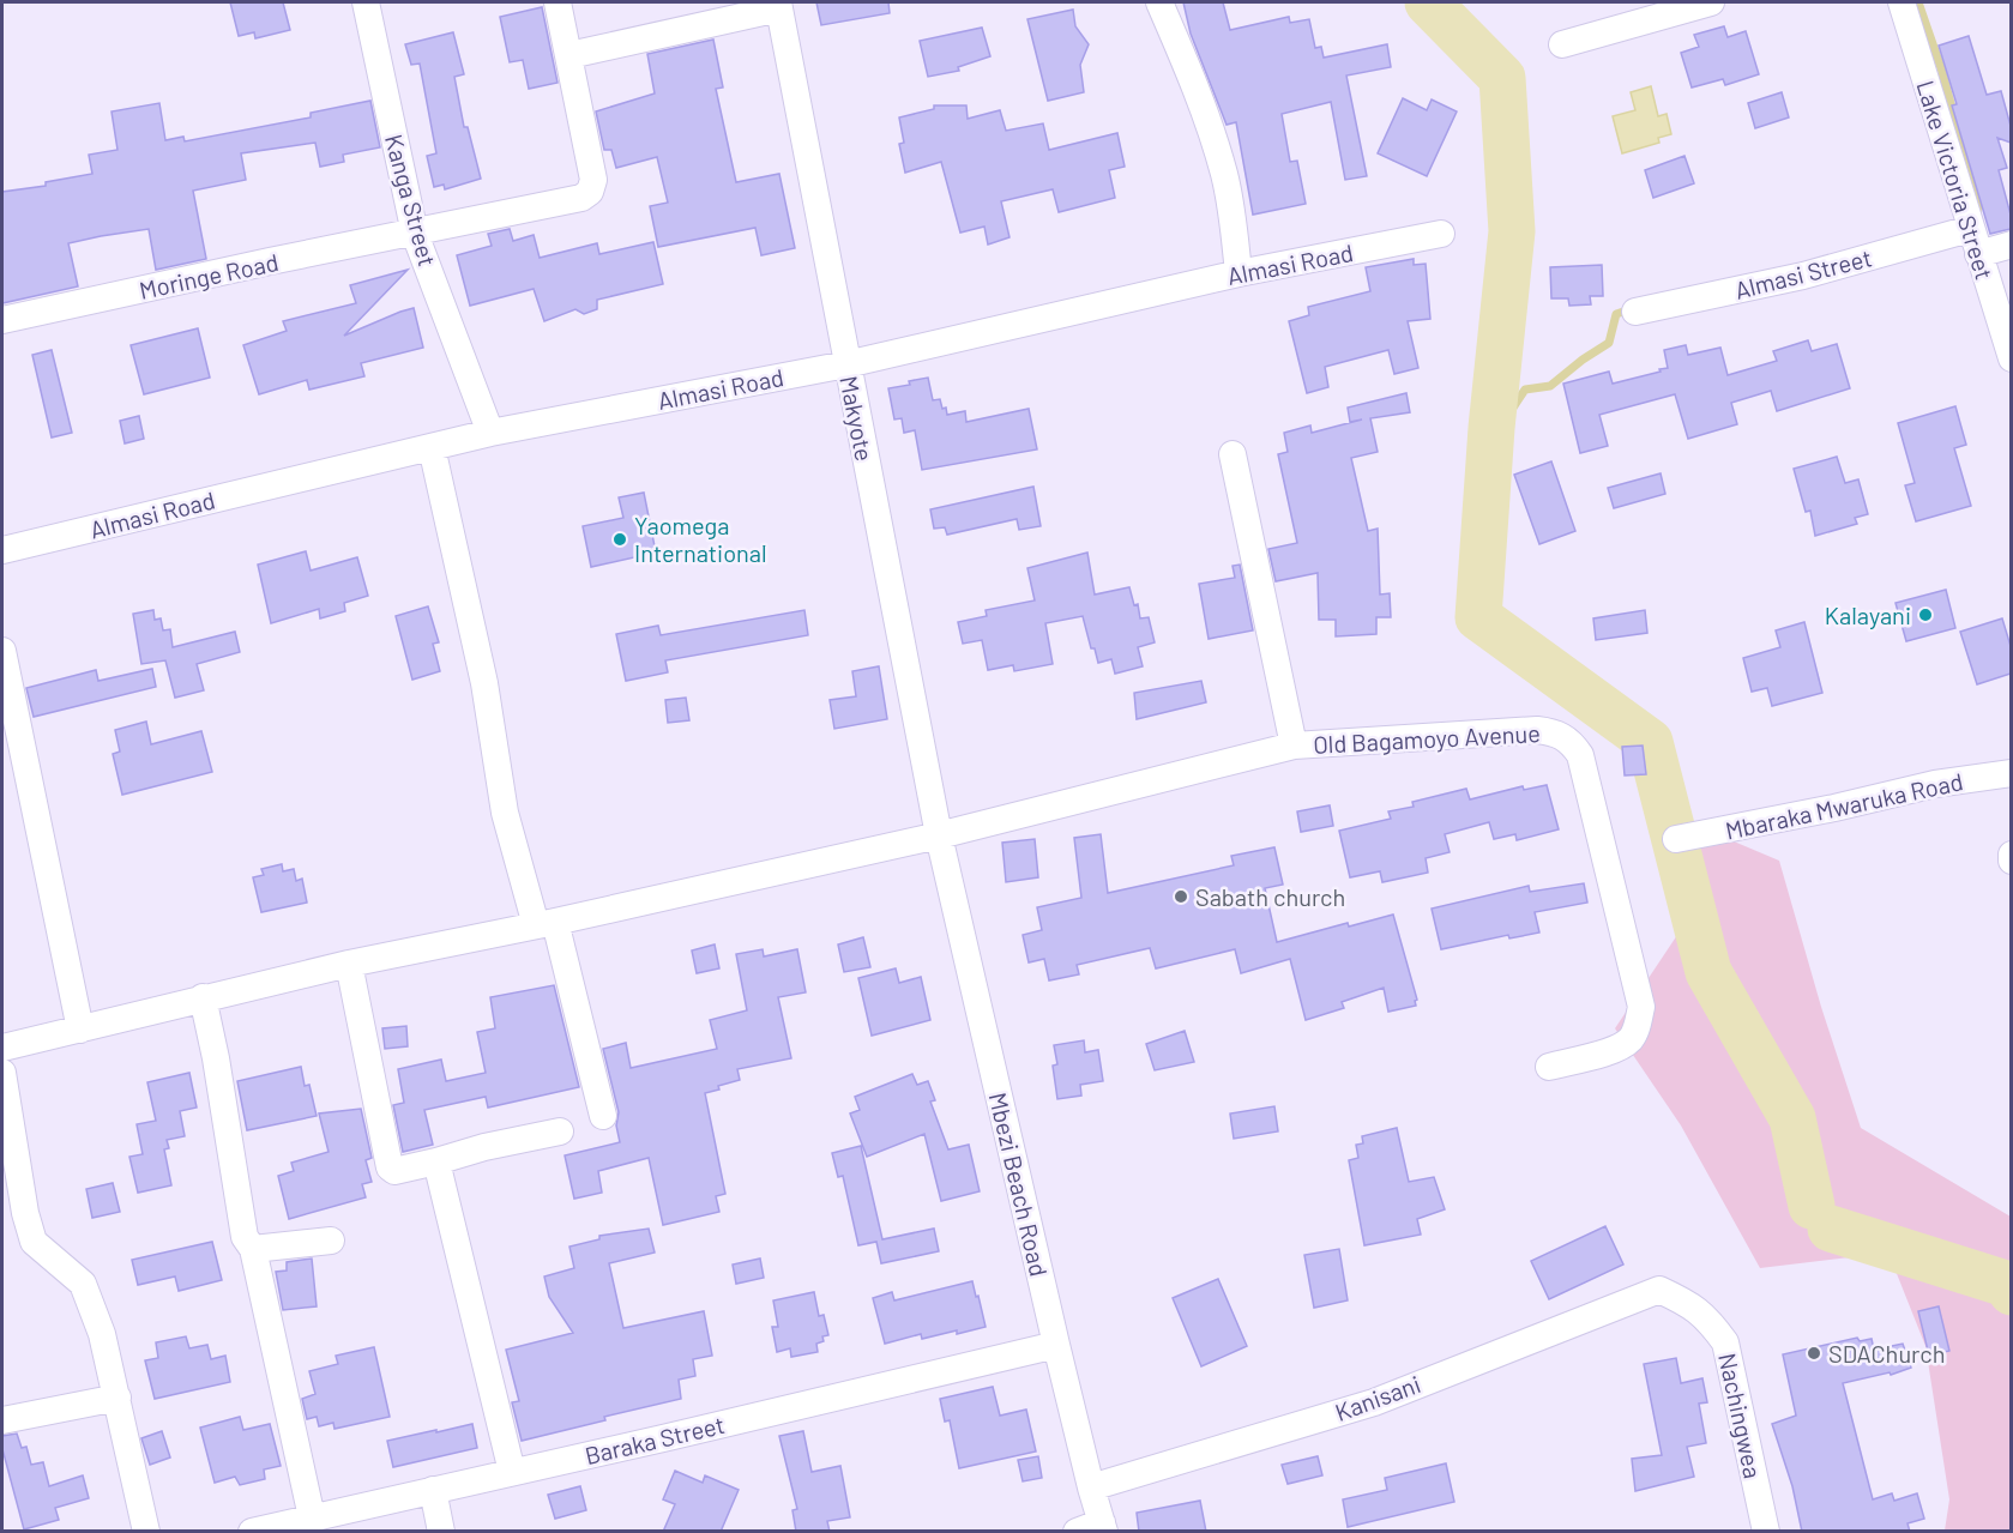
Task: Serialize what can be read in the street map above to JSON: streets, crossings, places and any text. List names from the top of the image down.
{
  "streets": {
    "street": [
      "Lake Victoria Street",
      "Kanga Street",
      "Almasi Road",
      "Almasi Street",
      "Moringe Road",
      "Makyote",
      "Old Bagamoyo Avenue",
      "Mbaraka Mwaruka Road",
      "Mbezi Beach Road",
      "Kanisani",
      "Nachingwea",
      "Baraka Street"
    ]
  },
  "crossings": [
    ["Lake Victoria Street", "Almasi Street"],
    ["Kanga Street", "Almasi Road"],
    ["Kanga Street", "Moringe Road"],
    ["Almasi Road", "Makyote"],
    ["Makyote", "Old Bagamoyo Avenue"],
    ["Makyote", "Mbezi Beach Road"],
    ["Old Bagamoyo Avenue", "Mbezi Beach Road"],
    ["Mbezi Beach Road", "Kanisani"],
    ["Mbezi Beach Road", "Baraka Street"],
    ["Kanisani", "Nachingwea"]
  ],
  "places": [
    "Yaomega International",
    "Kalayani",
    "Sabath church",
    "SDAChurch"
  ]
}
